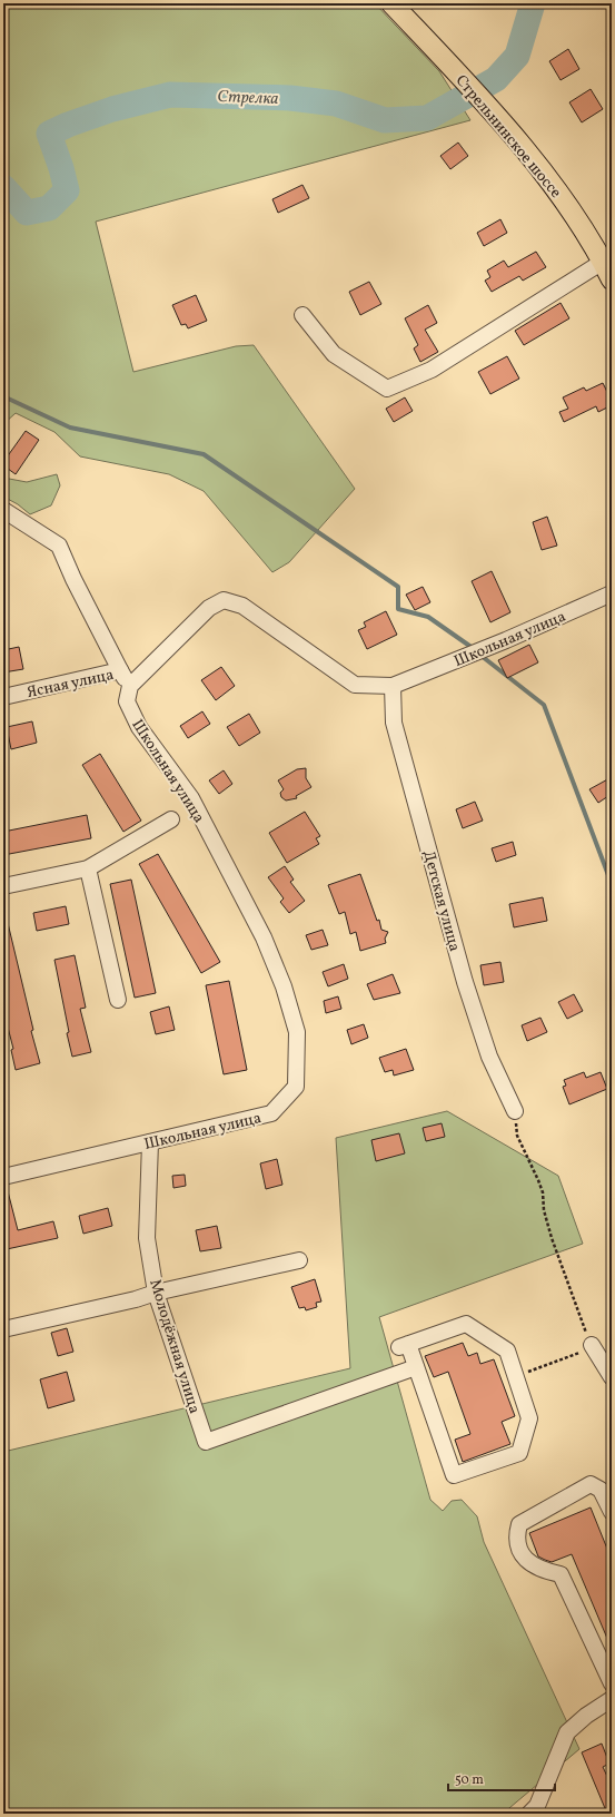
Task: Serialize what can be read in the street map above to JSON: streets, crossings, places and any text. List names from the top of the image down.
{
  "streets": {
    "main road": ["Стрельнинское шоссе"],
    "street": [
      "Школьная улица",
      "Ясная улица",
      "Детская улица",
      "Молодёжная улица"
    ]
  },
  "crossings": [
    ["Школьная улица", "Ясная улица"],
    ["Школьная улица", "Детская улица"],
    ["Школьная улица", "Молодёжная улица"]
  ],
  "water": ["Стрелка"],
  "scale_bar": "50 m"
}
